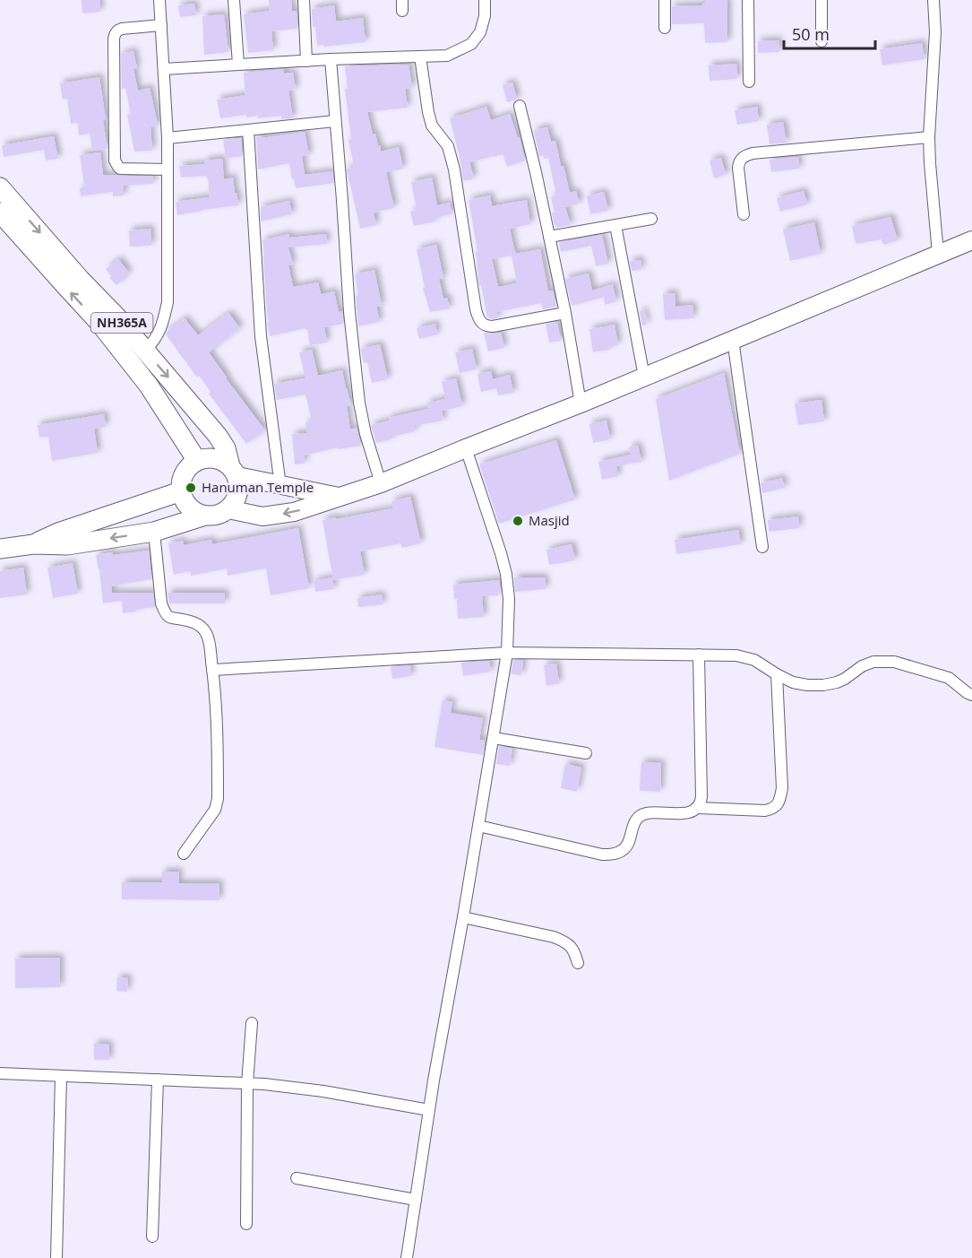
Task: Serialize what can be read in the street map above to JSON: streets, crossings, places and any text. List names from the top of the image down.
{
  "streets": {
    "highway": ["NH365A"]
  },
  "places": ["Hanuman Temple", "Masjid"],
  "scale_bar": "50 m"
}
